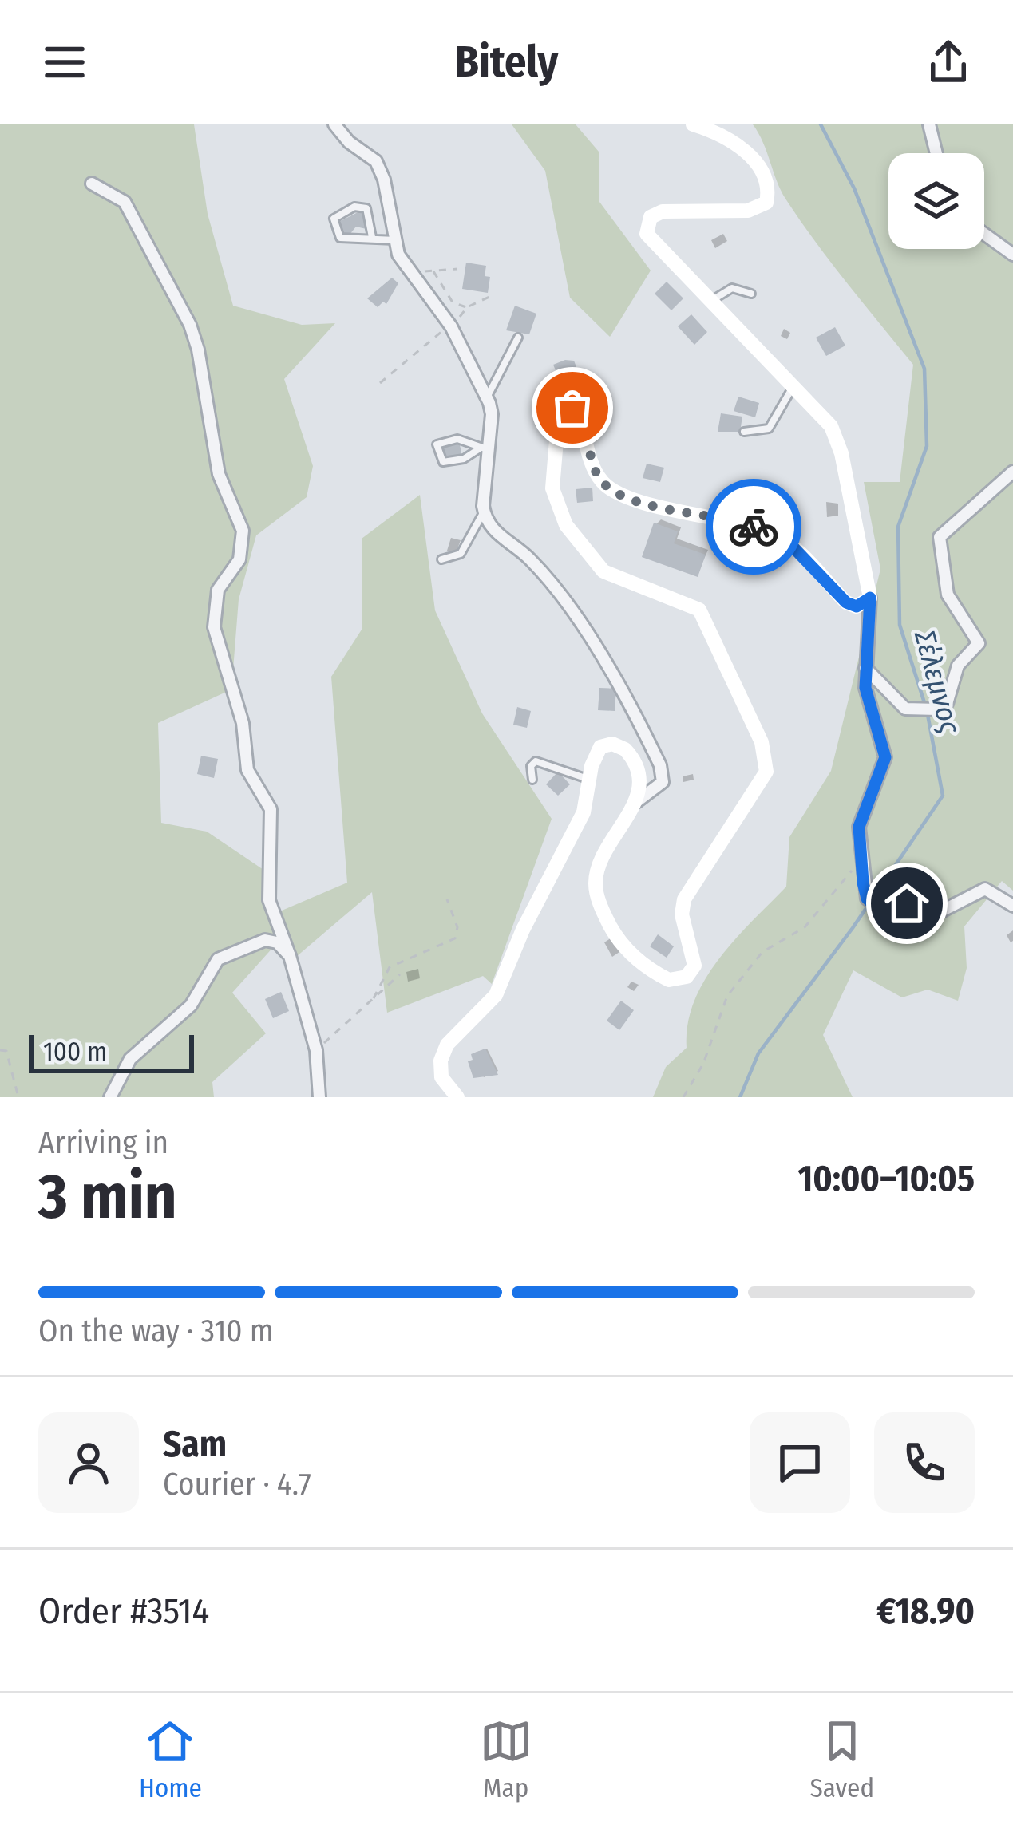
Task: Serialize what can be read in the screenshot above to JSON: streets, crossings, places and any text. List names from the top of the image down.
{
  "water": ["Σέλεμνος"],
  "scale_bar": "100 m",
  "page": {
    "header": "Bitely",
    "scale": "100 m",
    "heading": ["3 min", "Arriving in", "10:00–10:05"],
    "panel": [
      "Sam",
      "Courier · 4.7",
      "Order #3514",
      "€18.90"
    ],
    "bar": "On the way · 310 m",
    "tabs": ["Home", "Map", "Saved"]
  }
}
